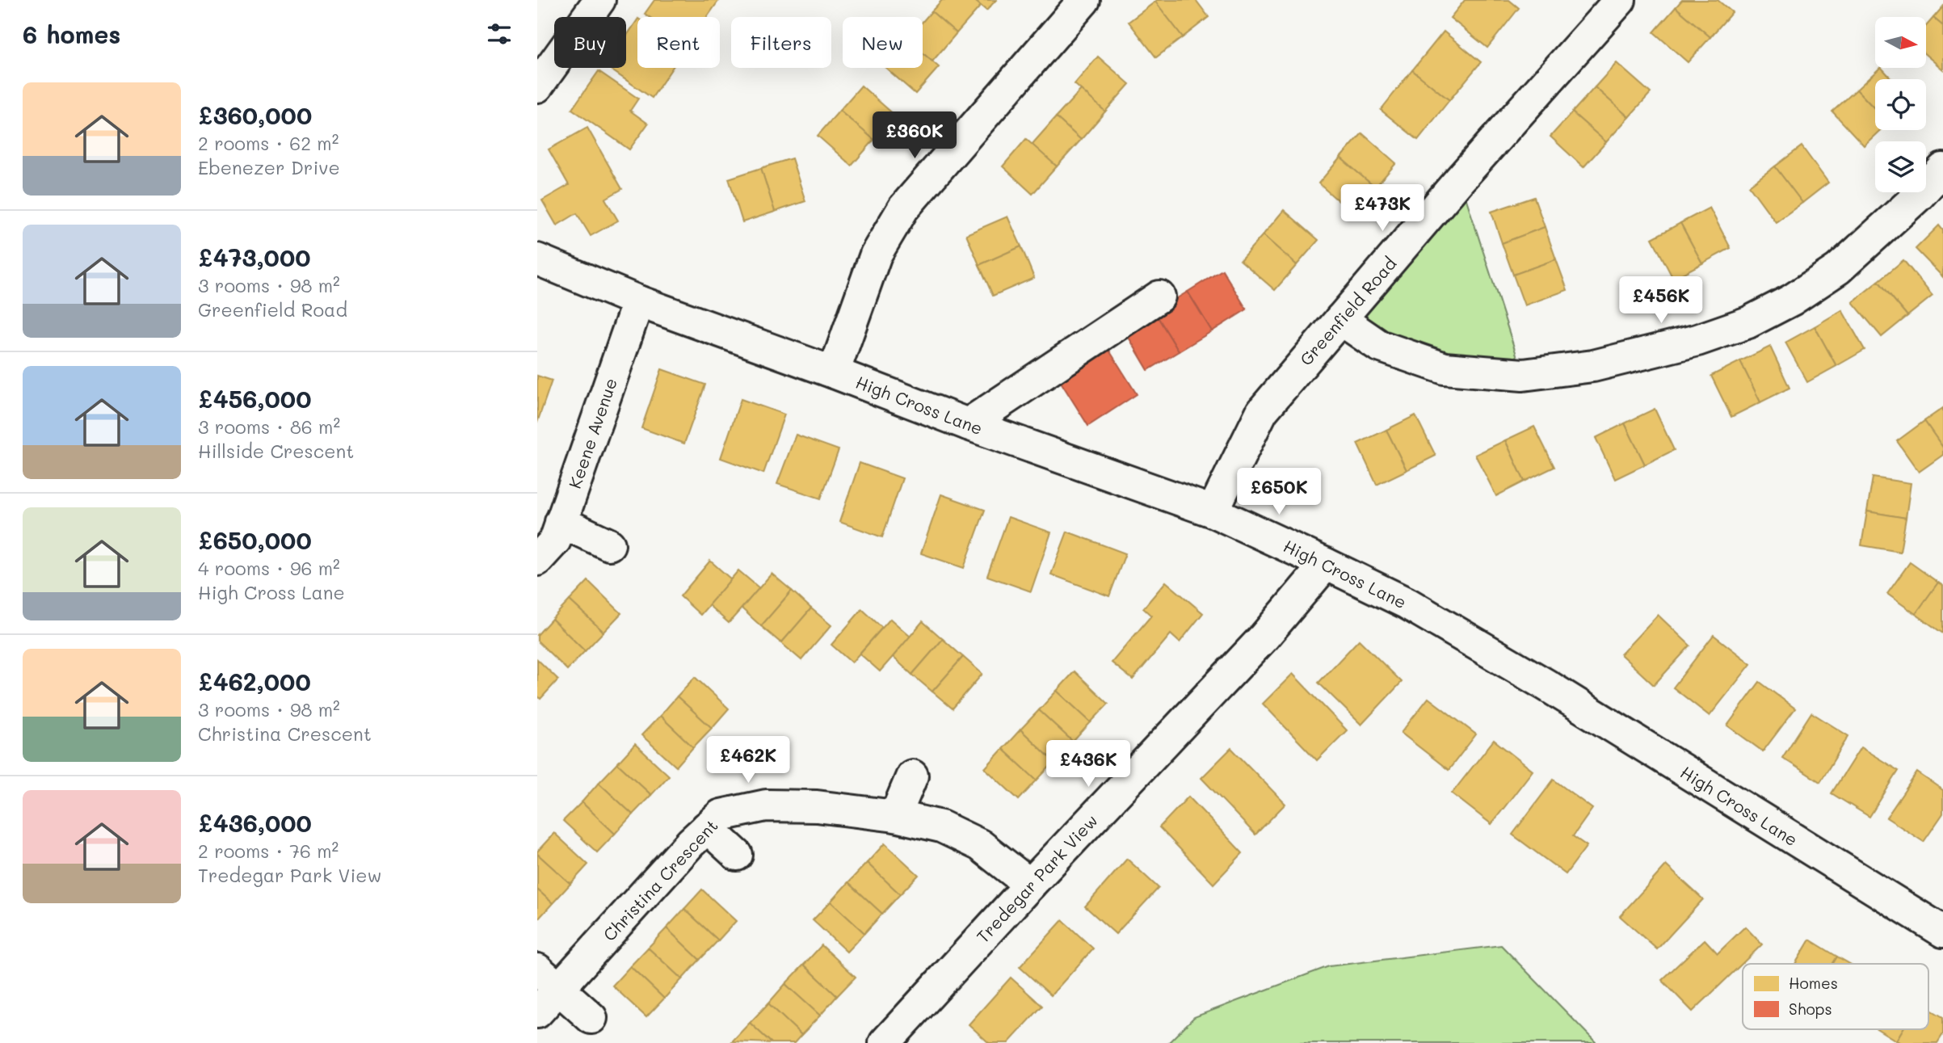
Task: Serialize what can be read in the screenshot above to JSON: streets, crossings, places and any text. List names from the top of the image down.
{
  "streets": {
    "street": [
      "Greenfield Road",
      "High Cross Lane",
      "Keene Avenue",
      "Tredegar Park View",
      "Christina Crescent"
    ]
  },
  "crossings": [
    ["Greenfield Road", "High Cross Lane"],
    ["High Cross Lane", "Keene Avenue"],
    ["High Cross Lane", "Tredegar Park View"],
    ["Tredegar Park View", "Christina Crescent"]
  ],
  "legend": ["Homes", "Shops"],
  "north": "right",
  "page": {
    "heading": "6 homes",
    "chip": [
      "Buy",
      "Rent",
      "Filters",
      "New"
    ],
    "list": [
      {
        "name": "£360,000",
        "note": "2 rooms · 62 m² · Ebenezer Drive"
      },
      {
        "name": "£473,000",
        "note": "3 rooms · 98 m² · Greenfield Road"
      },
      {
        "name": "£456,000",
        "note": "3 rooms · 86 m² · Hillside Crescent"
      },
      {
        "name": "£650,000",
        "note": "4 rooms · 96 m² · High Cross Lane"
      },
      {
        "name": "£462,000",
        "note": "3 rooms · 98 m² · Christina Crescent"
      },
      {
        "name": "£436,000",
        "note": "2 rooms · 76 m² · Tredegar Park View"
      }
    ],
    "price": [
      "£360K",
      "£473K",
      "£456K",
      "£650K",
      "£462K",
      "£436K"
    ]
  }
}
